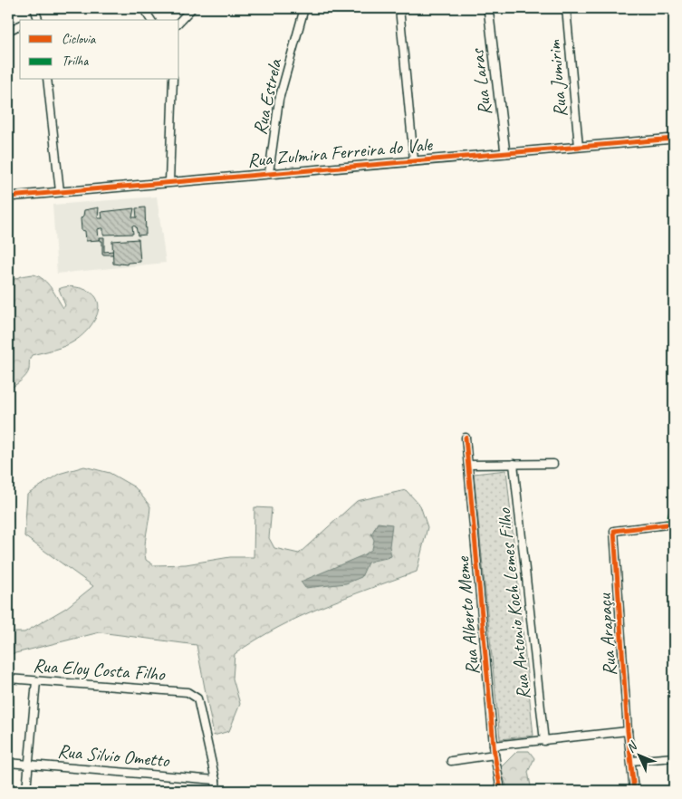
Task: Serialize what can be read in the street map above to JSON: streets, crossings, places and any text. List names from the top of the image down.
{
  "streets": {
    "street": [
      "Rua Jumirim",
      "Rua Laras",
      "Rua Estrela",
      "Rua Zulmira Ferreira do Vale",
      "Rua Antonio Koch Lemes Filho",
      "Rua Alberto Meme",
      "Rua Arapaçu",
      "Rua Eloy Costa Filho",
      "Rua Silvio Ometto"
    ]
  },
  "crossings": [
    ["Rua Jumirim", "Rua Zulmira Ferreira do Vale"],
    ["Rua Laras", "Rua Zulmira Ferreira do Vale"],
    ["Rua Estrela", "Rua Zulmira Ferreira do Vale"],
    ["Rua Eloy Costa Filho", "Rua Silvio Ometto"]
  ],
  "legend": ["Ciclovia", "Trilha"],
  "north": "top left"
}
